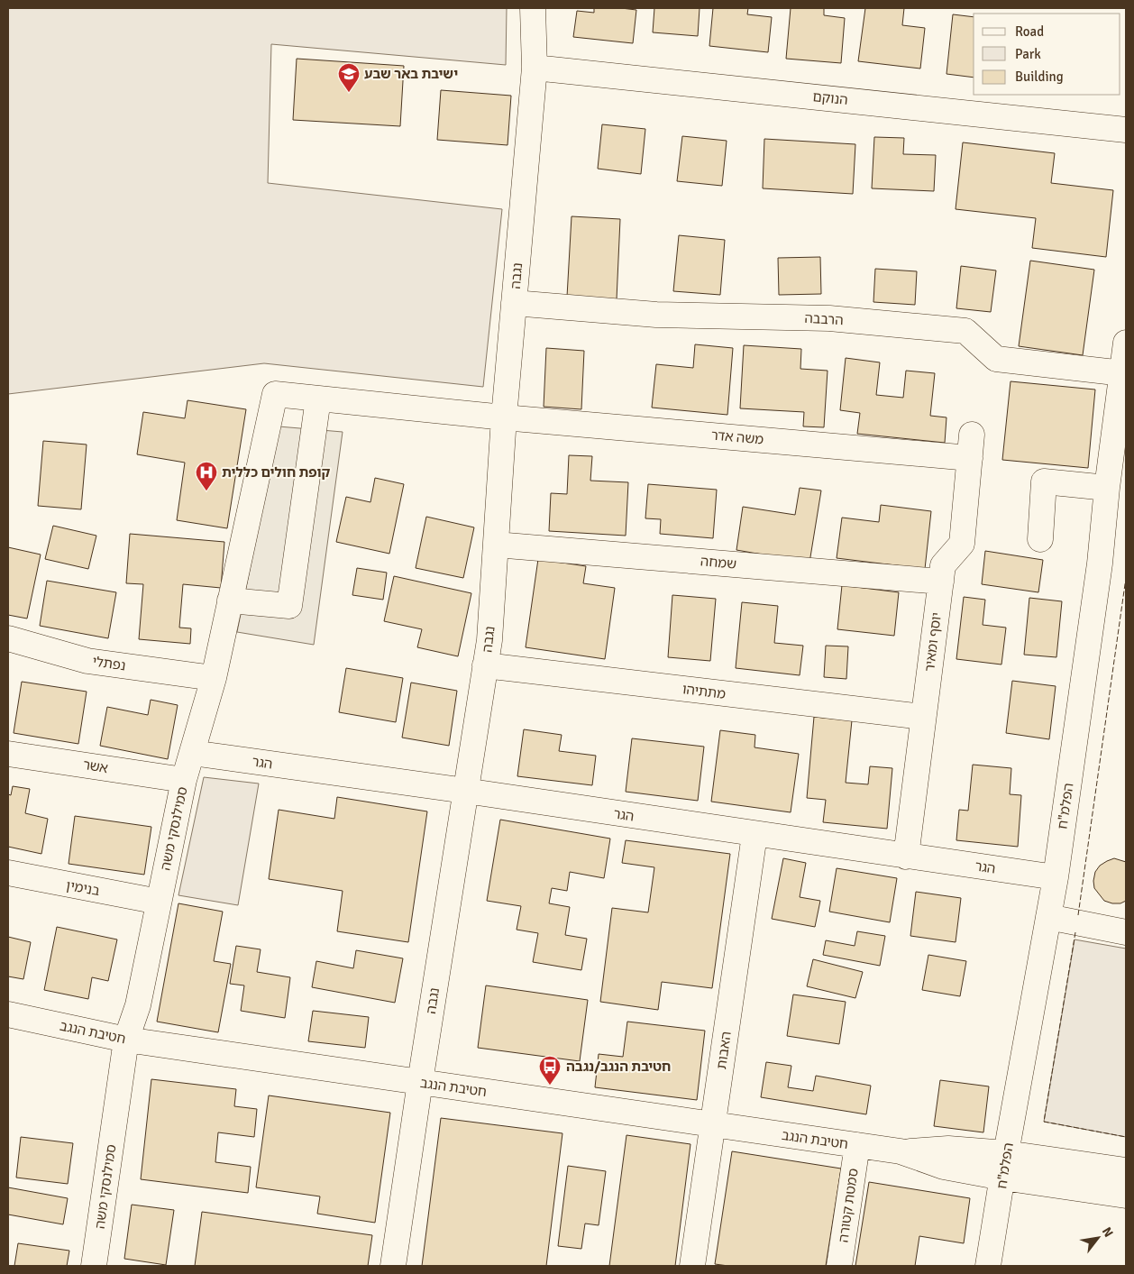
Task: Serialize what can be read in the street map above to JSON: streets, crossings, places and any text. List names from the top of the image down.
{
  "streets": {
    "street": [
      "הנוקם",
      "נגבה",
      "הרבבה",
      "משה אדר",
      "שמחה",
      "יוסף ומאיר",
      "נפתלי",
      "מתתיהו",
      "הגר",
      "אשר",
      "הפלמ\"ח",
      "סמילנסקי משה",
      "בנימין",
      "חטיבת הנגב",
      "האבות",
      "סמטת קטורה"
    ]
  },
  "crossings": [
    ["הנוקם", "נגבה"],
    ["נגבה", "הרבבה"],
    ["נגבה", "משה אדר"],
    ["נגבה", "שמחה"],
    ["נגבה", "מתתיהו"],
    ["נגבה", "הגר"],
    ["נגבה", "חטיבת הנגב"],
    ["הרבבה", "הפלמ\"ח"],
    ["משה אדר", "יוסף ומאיר"],
    ["משה אדר", "סמילנסקי משה"],
    ["שמחה", "יוסף ומאיר"],
    ["יוסף ומאיר", "מתתיהו"],
    ["יוסף ומאיר", "הגר"],
    ["נפתלי", "סמילנסקי משה"],
    ["הגר", "הפלמ\"ח"],
    ["הגר", "סמילנסקי משה"],
    ["הגר", "האבות"],
    ["אשר", "סמילנסקי משה"],
    ["הפלמ\"ח", "חטיבת הנגב"],
    ["סמילנסקי משה", "בנימין"],
    ["סמילנסקי משה", "חטיבת הנגב"],
    ["חטיבת הנגב", "האבות"],
    ["חטיבת הנגב", "סמטת קטורה"]
  ],
  "places": {
    "school or university": ["ישיבת באר שבע"],
    "hospital": ["קופת חולים כללית"],
    "bus stop": ["חטיבת הנגב/נגבה"]
  },
  "legend": ["Road", "Park", "Building"],
  "north": "top right"
}
